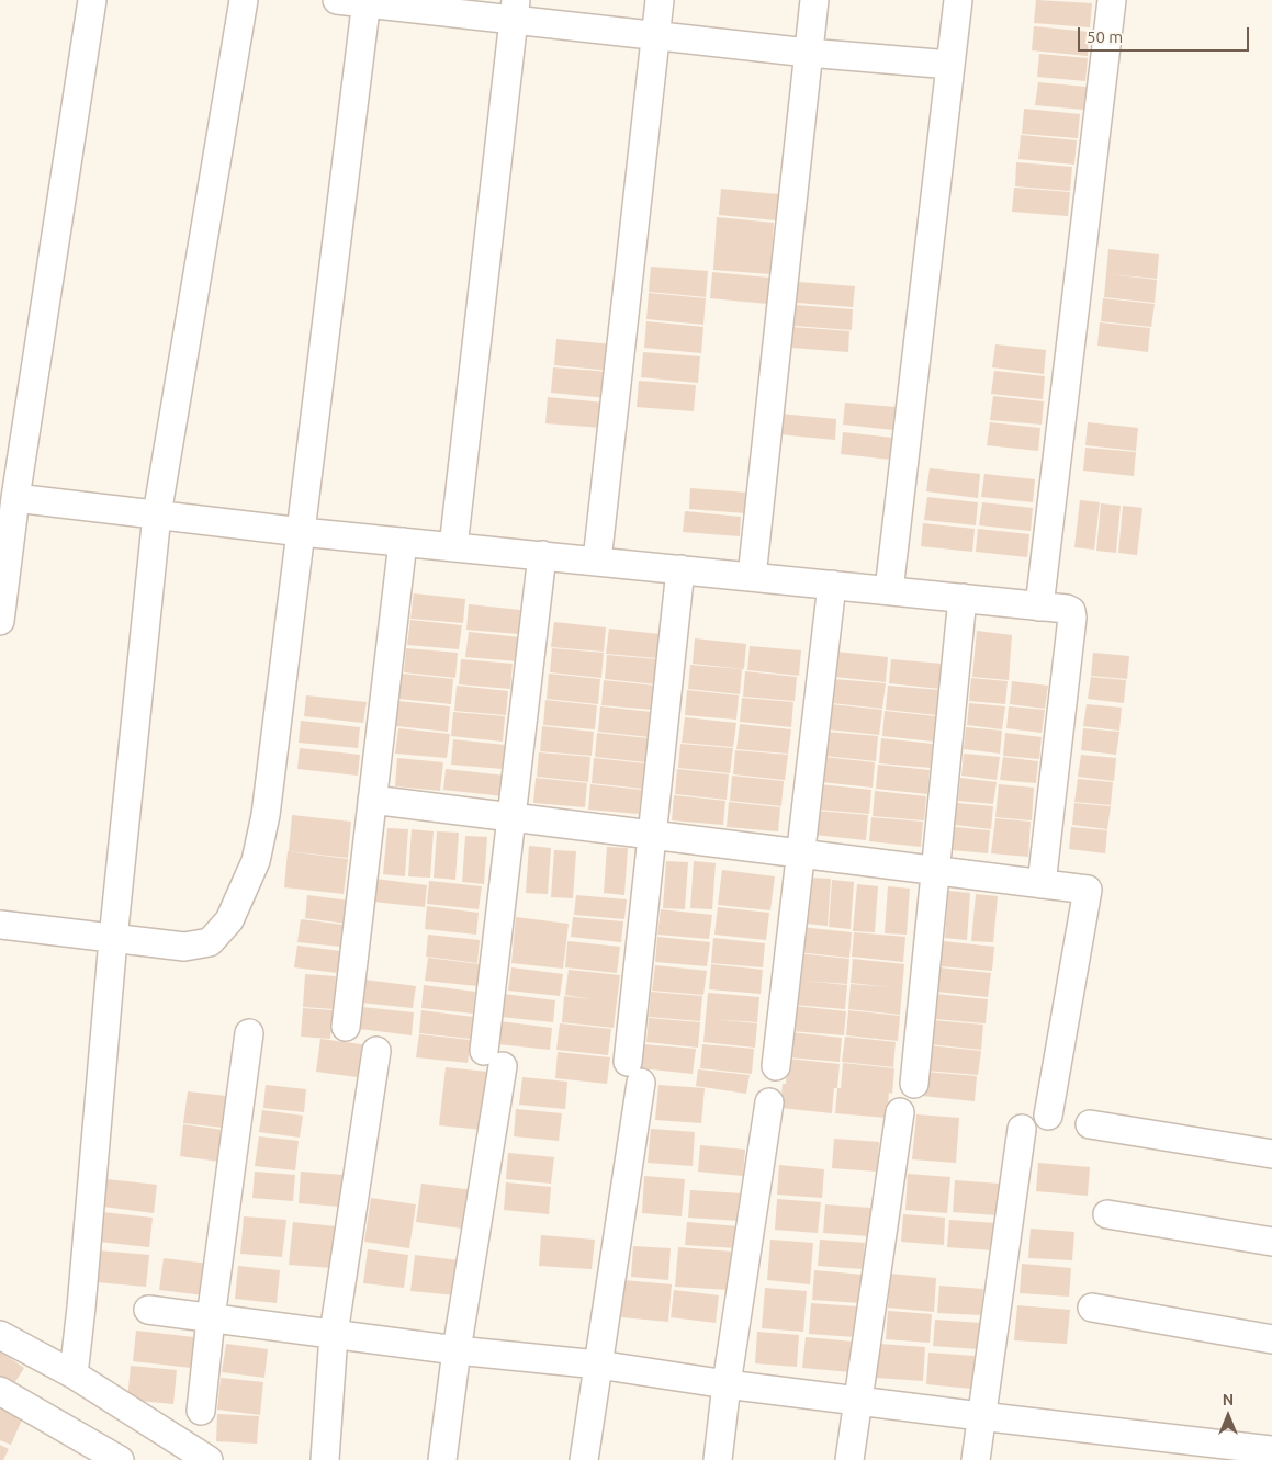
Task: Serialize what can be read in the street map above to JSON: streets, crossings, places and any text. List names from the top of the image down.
{
  "scale_bar": "50 m",
  "north": "top"
}
